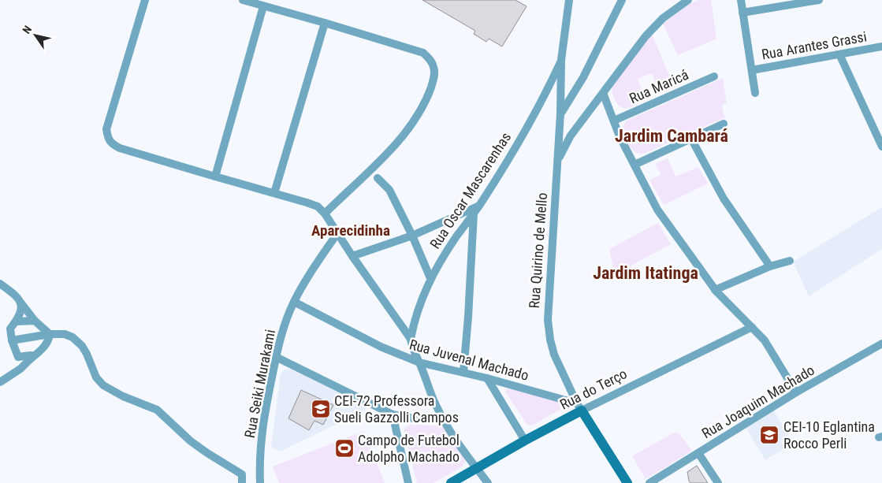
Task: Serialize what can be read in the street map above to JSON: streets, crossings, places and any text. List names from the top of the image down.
{
  "streets": {
    "street": [
      "Rua Arantes Grassi",
      "Rua Maricá",
      "Rua Oscar Mascarenhas",
      "Rua Quirino de Mello",
      "Rua Juvenal Machado",
      "Rua Seiki Murakami",
      "Rua do Terço",
      "Rua Joaquim Machado"
    ]
  },
  "crossings": [
    ["Rua Oscar Mascarenhas", "Rua Quirino de Mello"],
    ["Rua Quirino de Mello", "Rua Juvenal Machado"],
    ["Rua Quirino de Mello", "Rua do Terço"],
    ["Rua Juvenal Machado", "Rua Seiki Murakami"],
    ["Rua Juvenal Machado", "Rua do Terço"]
  ],
  "districts": ["Jardim Cambará", "Aparecidinha", "Jardim Itatinga"],
  "places": {
    "school or university": ["CEI-72 Professora Sueli Gazzolli Campos", "CEI-10 Eglantina Rocco Perli"],
    "sports": ["Campo de Futebol Adolpho Machado"]
  },
  "north": "top left"
}
